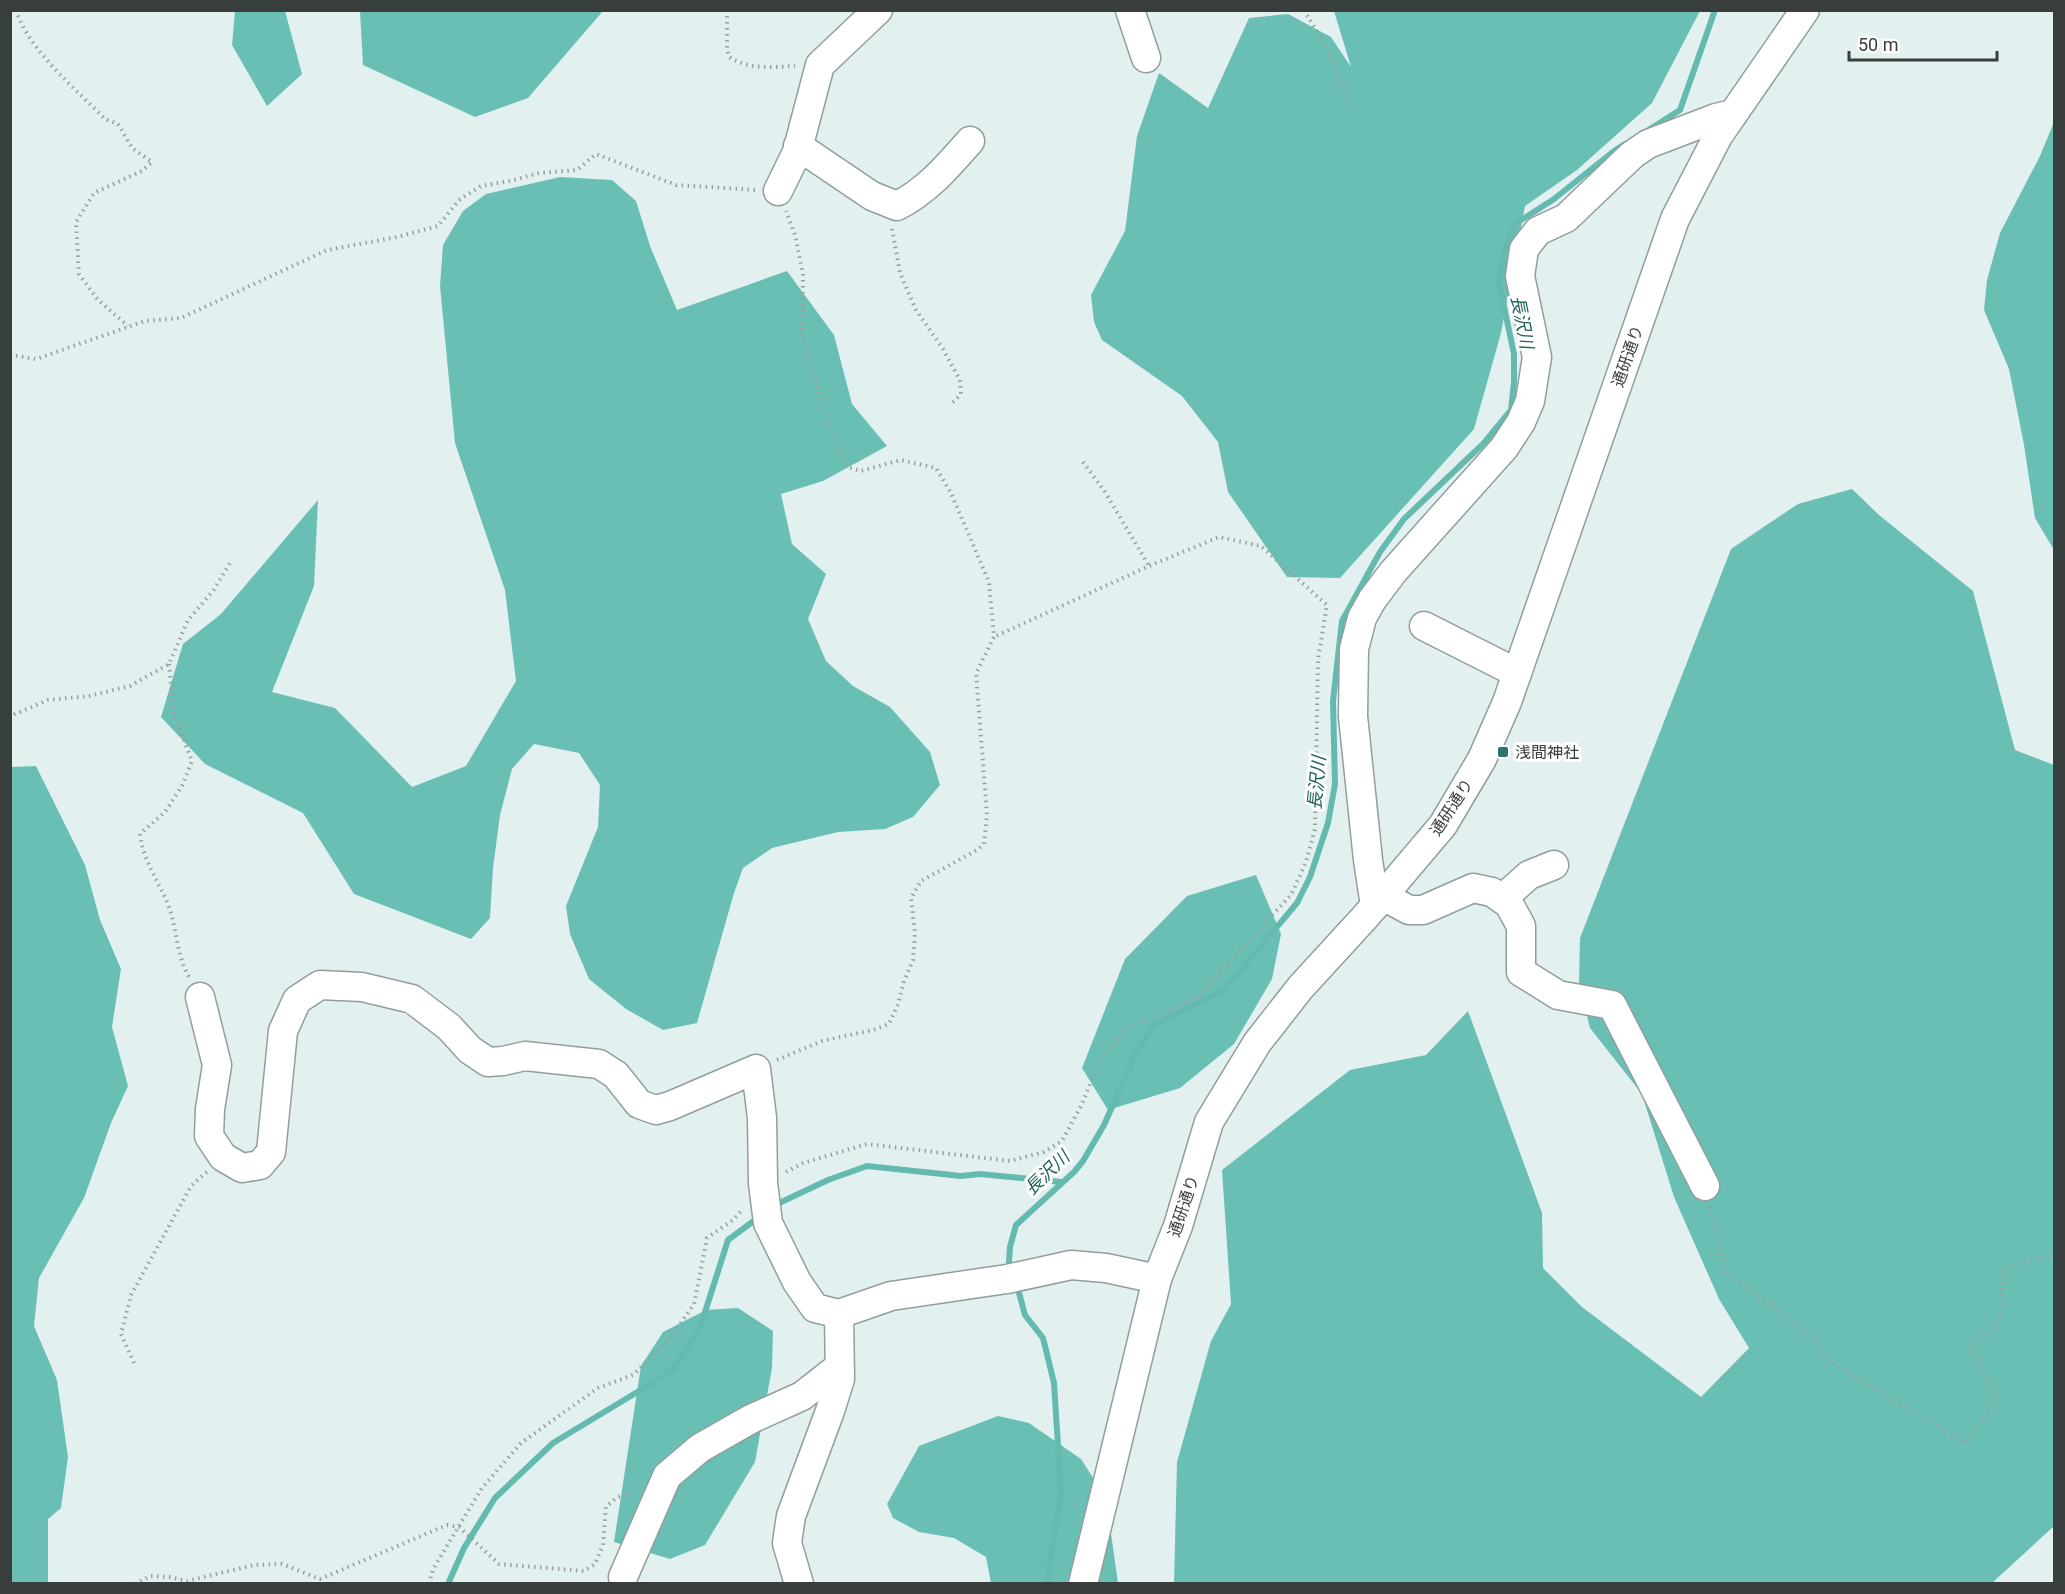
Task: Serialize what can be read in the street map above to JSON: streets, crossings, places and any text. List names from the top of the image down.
{
  "streets": {
    "street": ["通研通り"]
  },
  "water": ["長沢川"],
  "places": {
    "transit": ["浅間神社"]
  },
  "scale_bar": "50 m"
}
